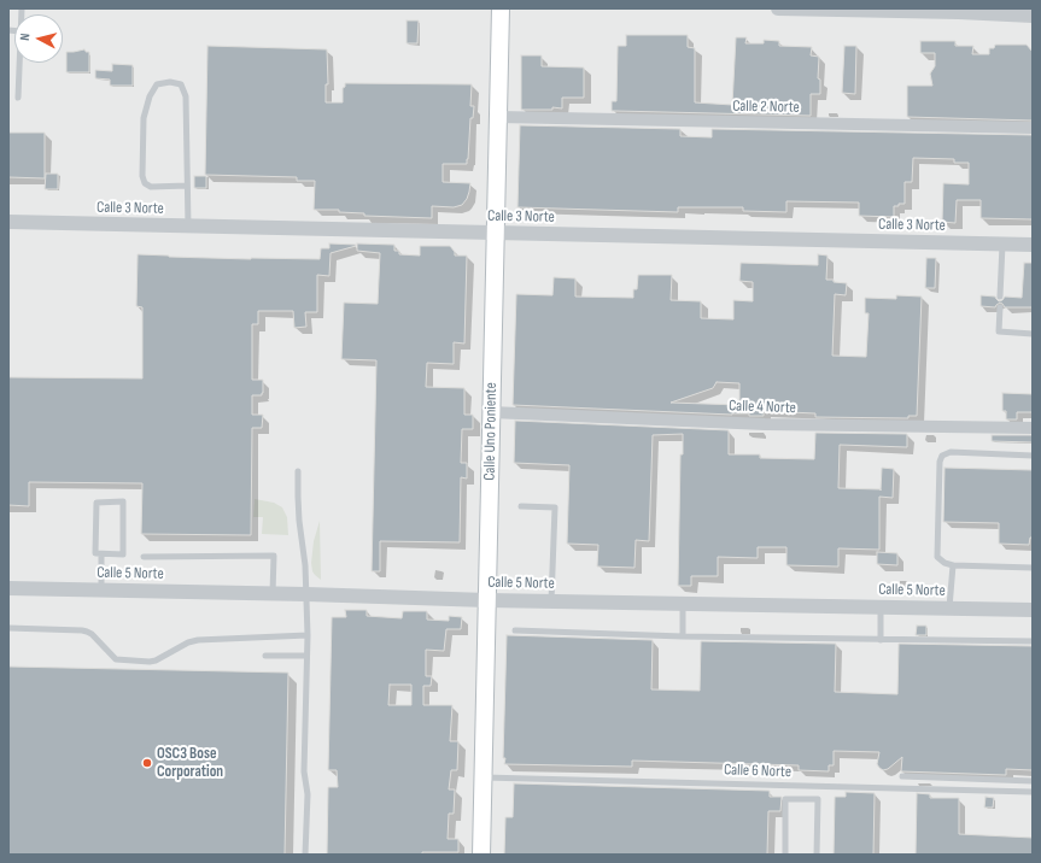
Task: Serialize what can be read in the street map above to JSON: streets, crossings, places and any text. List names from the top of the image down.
{
  "streets": {
    "main road": ["Calle Uno Poniente"],
    "street": [
      "Calle 2 Norte",
      "Calle 3 Norte",
      "Calle 4 Norte",
      "Calle 5 Norte"
    ],
    "lane": ["Calle 6 Norte"]
  },
  "crossings": [
    ["Calle 2 Norte", "Calle Uno Poniente"],
    ["Calle 3 Norte", "Calle Uno Poniente"],
    ["Calle 4 Norte", "Calle Uno Poniente"],
    ["Calle Uno Poniente", "Calle 5 Norte"],
    ["Calle Uno Poniente", "Calle 6 Norte"]
  ],
  "places": ["OSC3 Bose Corporation"],
  "north": "left"
}
